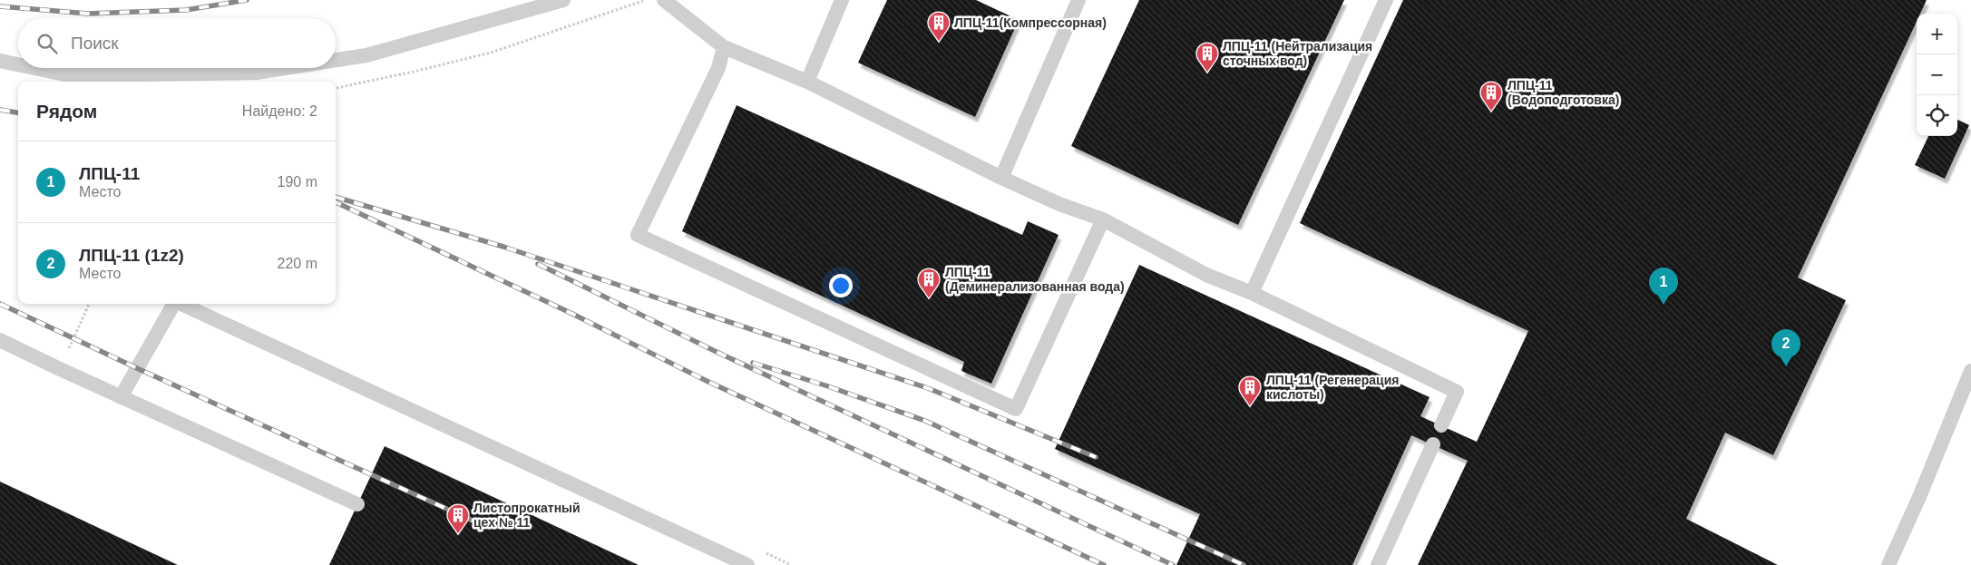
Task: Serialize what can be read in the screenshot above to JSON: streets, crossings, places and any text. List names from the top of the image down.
{
  "places": {
    "building": [
      "ЛПЦ-11(Компрессорная)",
      "ЛПЦ-11 (Нейтрализация сточных вод)",
      "ЛПЦ-11 (Водоподготовка)",
      "ЛПЦ-11 (Деминерализованная вода)",
      "ЛПЦ-11 (Регенерация кислоты)",
      "Листопрокатный цех № 11"
    ]
  },
  "page": {
    "map_buttons": ["+", "−"],
    "search": "Поиск",
    "heading": ["Рядом", "Найдено: 2"],
    "list": [
      {
        "mark": "1",
        "name": "ЛПЦ-11",
        "note": "Место",
        "value": "190 m"
      },
      {
        "mark": "2",
        "name": "ЛПЦ-11 (1z2)",
        "note": "Место",
        "value": "220 m"
      }
    ],
    "pins": ["1", "2"]
  }
}
